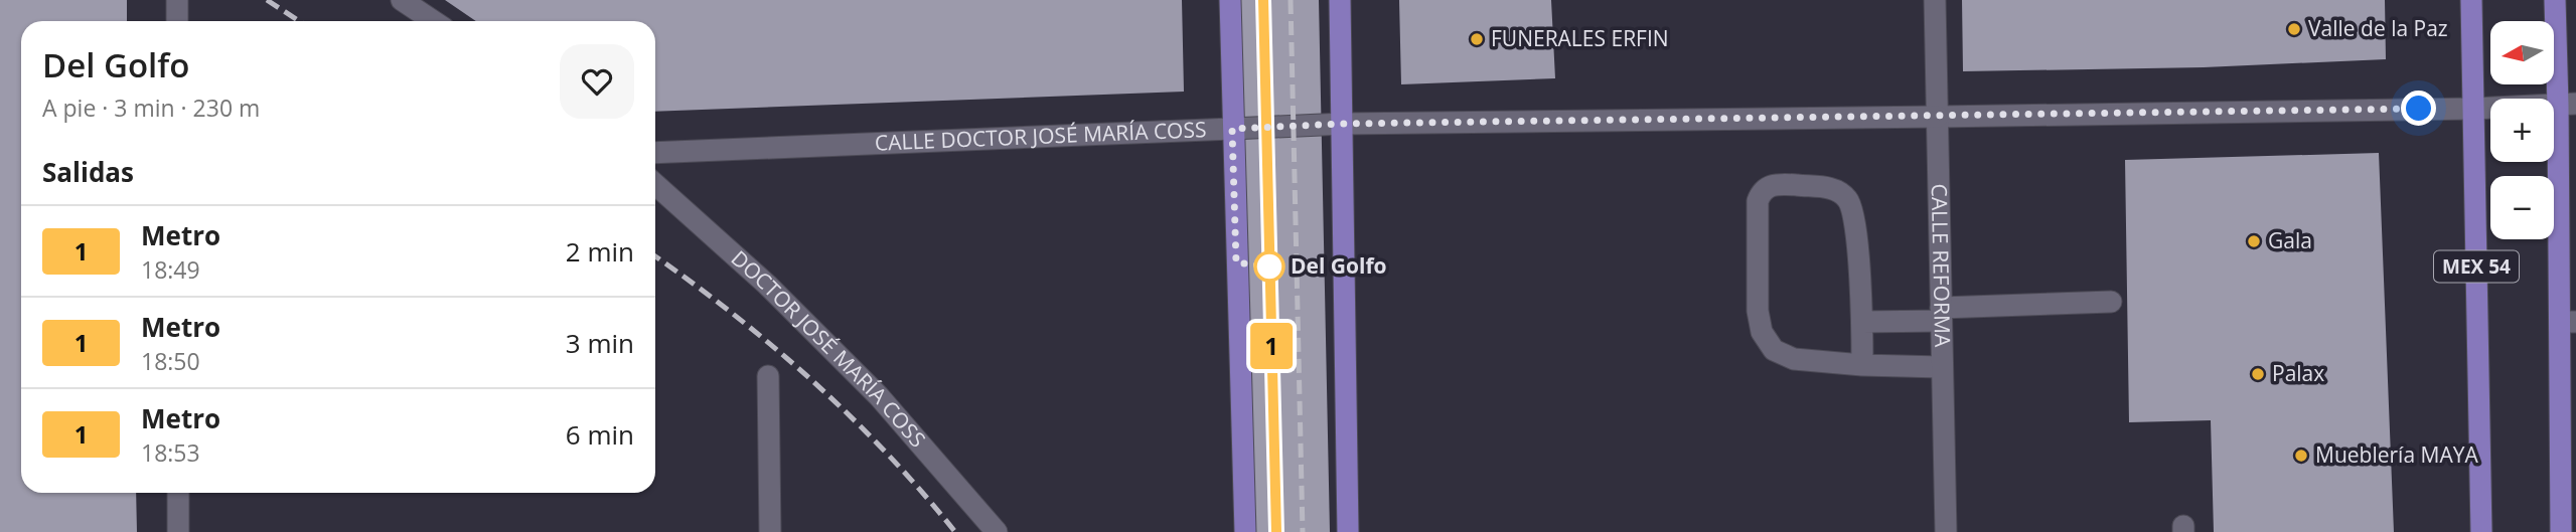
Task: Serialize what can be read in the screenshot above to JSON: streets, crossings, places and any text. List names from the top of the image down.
{
  "streets": {
    "main road": ["MEX 54"],
    "street": ["CALLE DOCTOR JOSÉ MARÍA COSS", "CALLE REFORMA", "DOCTOR JOSÉ MARÍA COSS"]
  },
  "crossings": [
    ["CALLE DOCTOR JOSÉ MARÍA COSS", "CALLE REFORMA"],
    ["CALLE DOCTOR JOSÉ MARÍA COSS", "MEX 54"]
  ],
  "places": [
    "Valle de la Paz",
    "FUNERALES ERFIN",
    "Gala",
    "Del Golfo",
    "Palax",
    "Mueblería MAYA"
  ],
  "lines": ["metro line 1"],
  "north": "left",
  "page": {
    "on_map": "1",
    "map_buttons": ["+", "−"],
    "heading": [
      ["Del Golfo", "A pie · 3 min · 230 m"],
      "Salidas"
    ],
    "list": [
      {
        "mark": "1",
        "name": "Metro",
        "note": "18:49",
        "value": "2 min"
      },
      {
        "mark": "1",
        "name": "Metro",
        "note": "18:50",
        "value": "3 min"
      },
      {
        "mark": "1",
        "name": "Metro",
        "note": "18:53",
        "value": "6 min"
      }
    ]
  }
}
